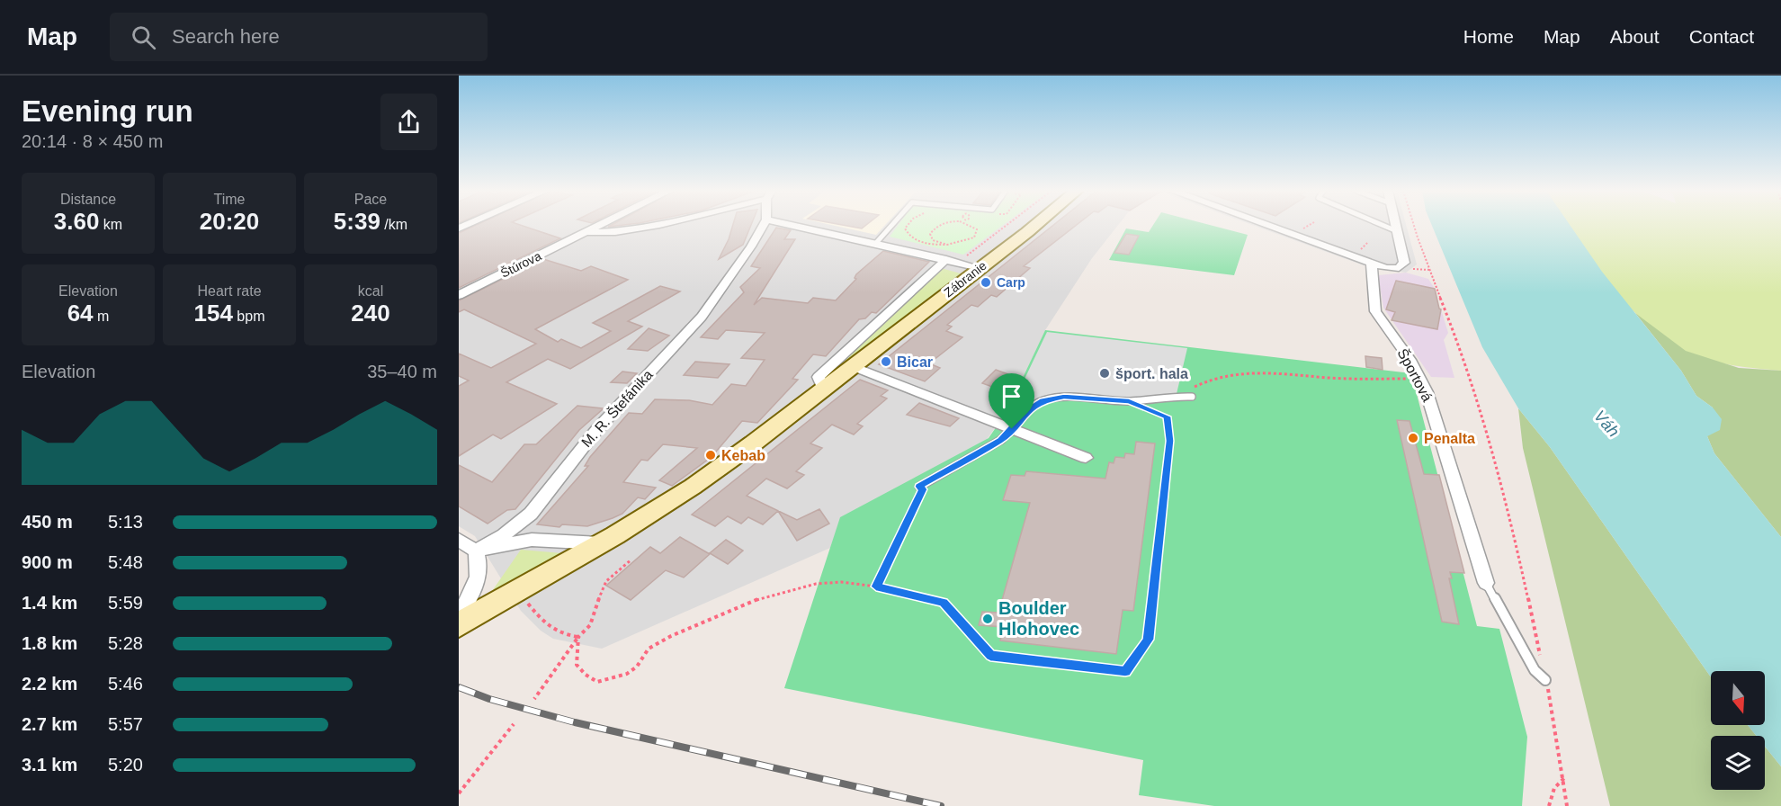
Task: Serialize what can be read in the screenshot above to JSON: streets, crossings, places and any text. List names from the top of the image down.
{
  "streets": {
    "main road": ["Zábranie"],
    "street": ["Štúrova", "Športová", "M. R. Štefánika"]
  },
  "water": ["Váh"],
  "places": [
    "Carp",
    "Bicar",
    "šport. hala",
    "Penalta",
    "Kebab",
    "Boulder Hlohovec"
  ],
  "north": "bottom",
  "page": {
    "header": "Map",
    "search": "Search here",
    "nav": [
      "Home",
      "Map",
      "About",
      "Contact"
    ],
    "heading": ["Evening run", "20:14 · 8 × 450 m"],
    "stats": [
      ["Distance", "3.60 km"],
      ["Time", "20:20"],
      ["Pace", "5:39 /km"],
      ["Elevation", "64 m"],
      ["Heart rate", "154 bpm"],
      ["kcal", "240"]
    ],
    "chart": ["Elevation", "35–40 m"],
    "list": [
      {
        "name": "450 m",
        "note": "5:13"
      },
      {
        "name": "900 m",
        "note": "5:48"
      },
      {
        "name": "1.4 km",
        "note": "5:59"
      },
      {
        "name": "1.8 km",
        "note": "5:28"
      },
      {
        "name": "2.2 km",
        "note": "5:46"
      },
      {
        "name": "2.7 km",
        "note": "5:57"
      },
      {
        "name": "3.1 km",
        "note": "5:20"
      }
    ]
  }
}
